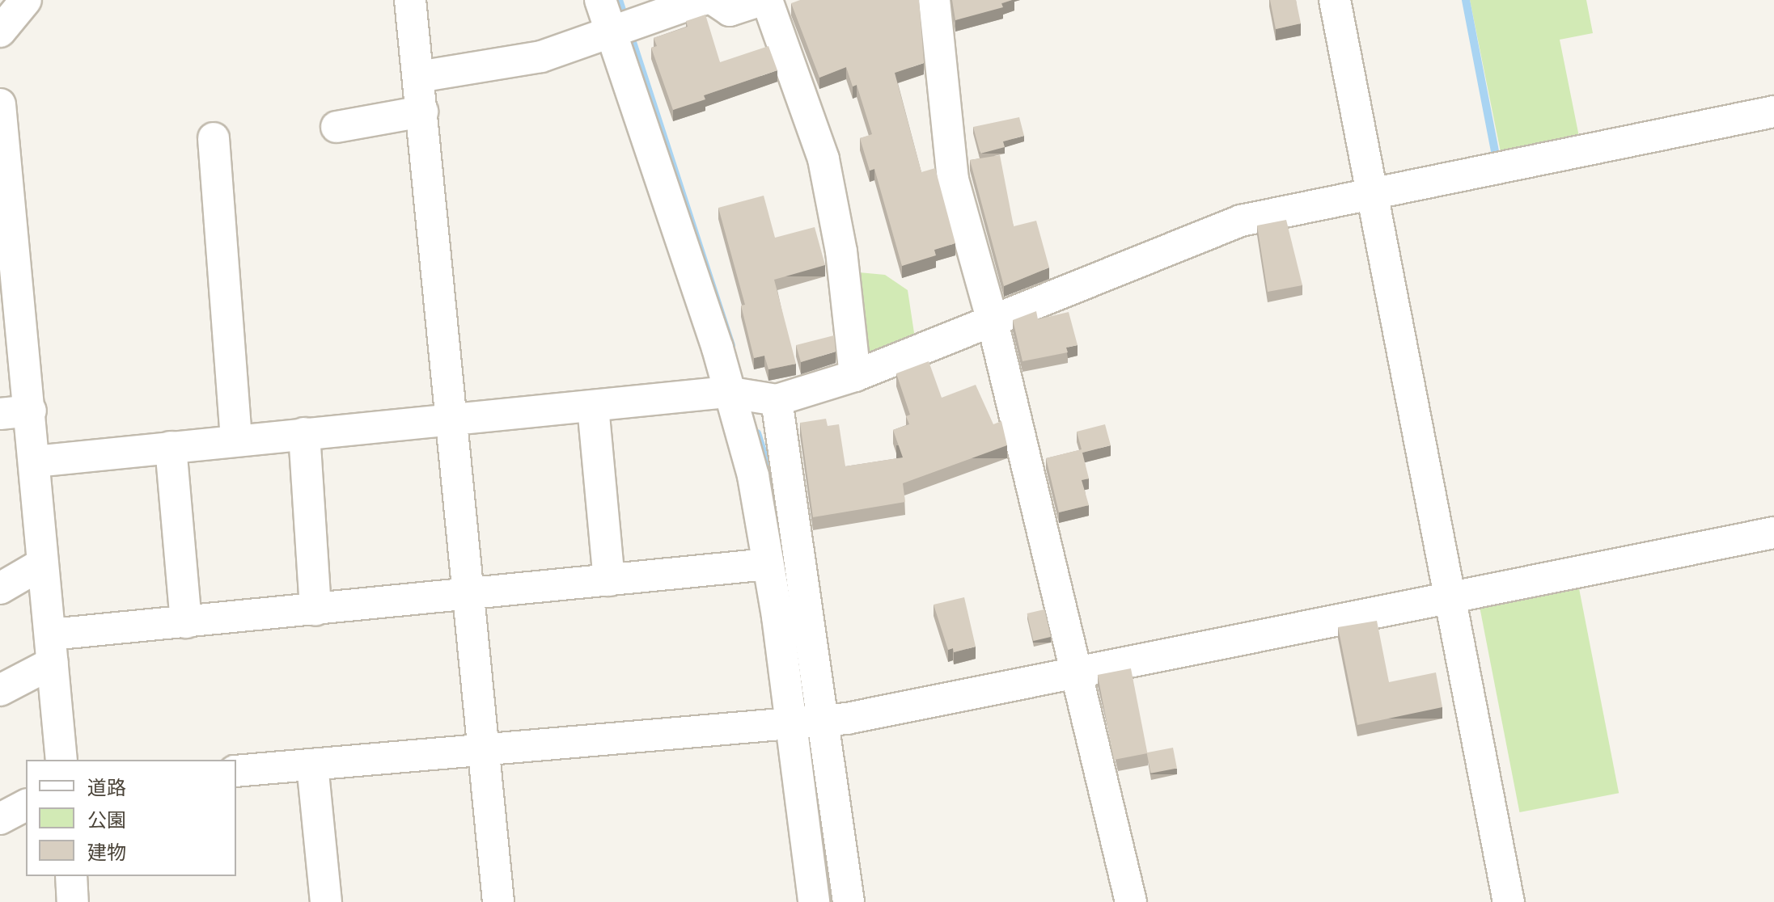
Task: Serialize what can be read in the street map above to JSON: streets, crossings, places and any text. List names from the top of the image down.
{
  "legend": ["道路", "公園", "建物"]
}
